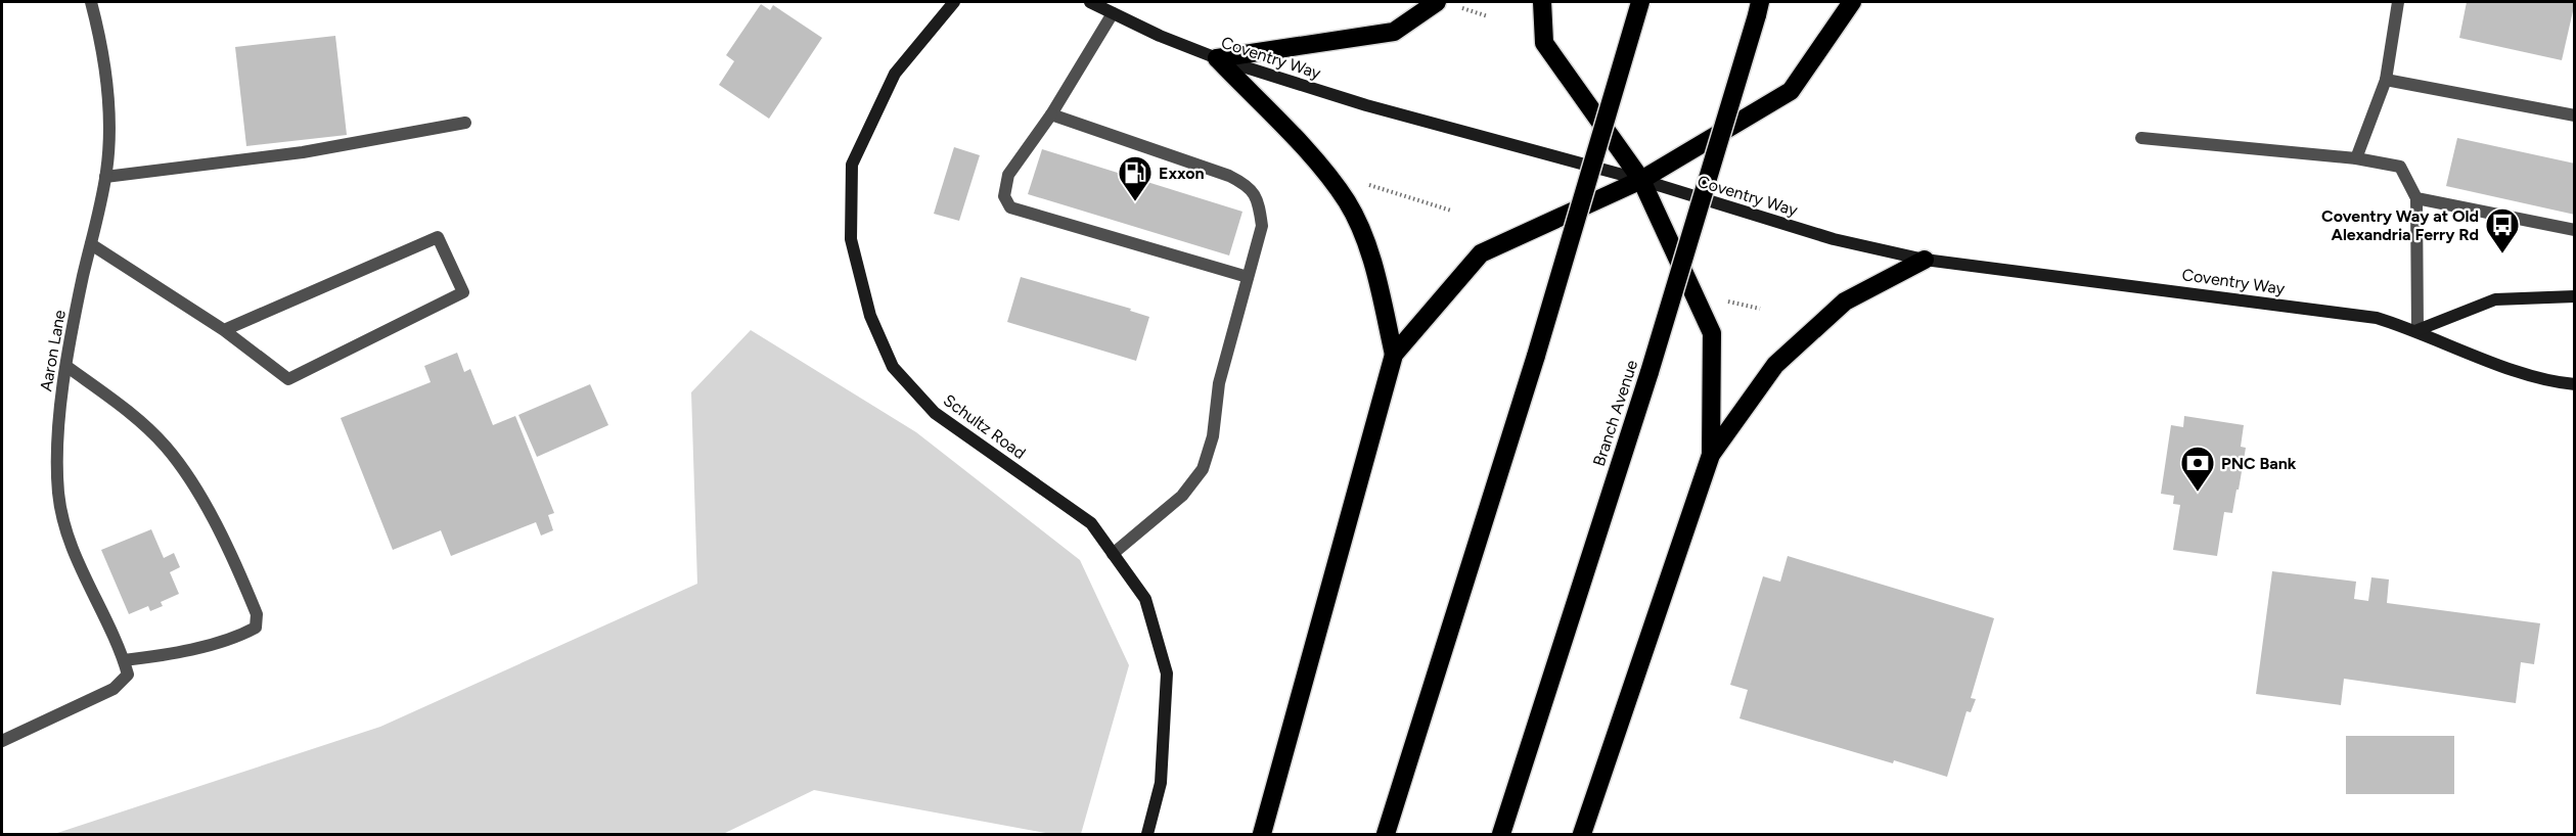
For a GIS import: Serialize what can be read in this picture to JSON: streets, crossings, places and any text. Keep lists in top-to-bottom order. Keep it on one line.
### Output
{"streets":{"highway":["Branch Avenue"],"main road":["Coventry Way","Schultz Road"],"street":["Aaron Lane"]},"places":{"fuel station":["Exxon"],"bus stop":["Coventry Way at Old Alexandria Ferry Rd"],"bank":["PNC Bank"]}}
